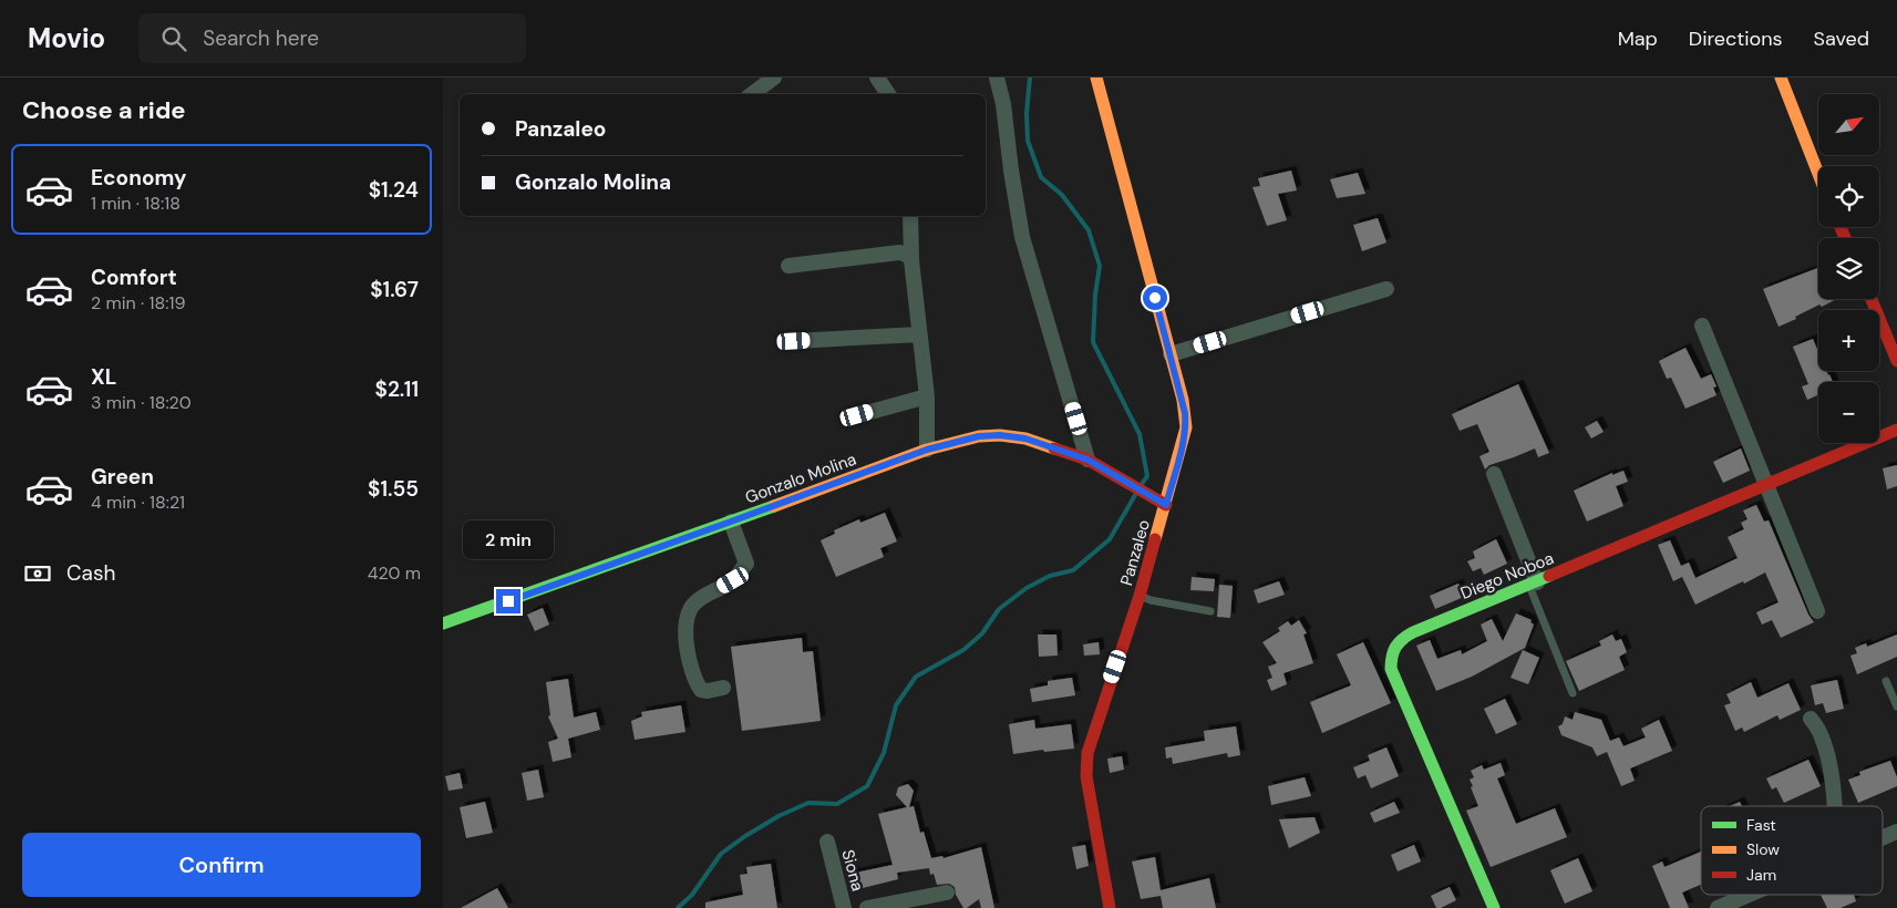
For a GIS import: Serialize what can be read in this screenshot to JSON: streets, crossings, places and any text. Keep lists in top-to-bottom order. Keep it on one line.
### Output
{"streets":{"street":["Gonzalo Molina","Panzaleo","Diego Noboa","Siona"]},"crossings":[["Gonzalo Molina","Panzaleo"]],"legend":["Fast","Slow","Jam"],"north":"top right","page":{"header":"Movio","search":"Search here","nav":["Map","Directions","Saved"],"heading":"Choose a ride","map_buttons":["+","−"],"banner":["Panzaleo","Gonzalo Molina"],"list":[{"name":"Economy","note":"1 min · 18:18","value":"$1.24"},{"name":"Comfort","note":"2 min · 18:19","value":"$1.67"},{"name":"XL","note":"3 min · 18:20","value":"$2.11"},{"name":"Green","note":"4 min · 18:21","value":"$1.55"}],"bubble":"2 min","pay":["Cash","420 m"],"buttons":"Confirm"}}
